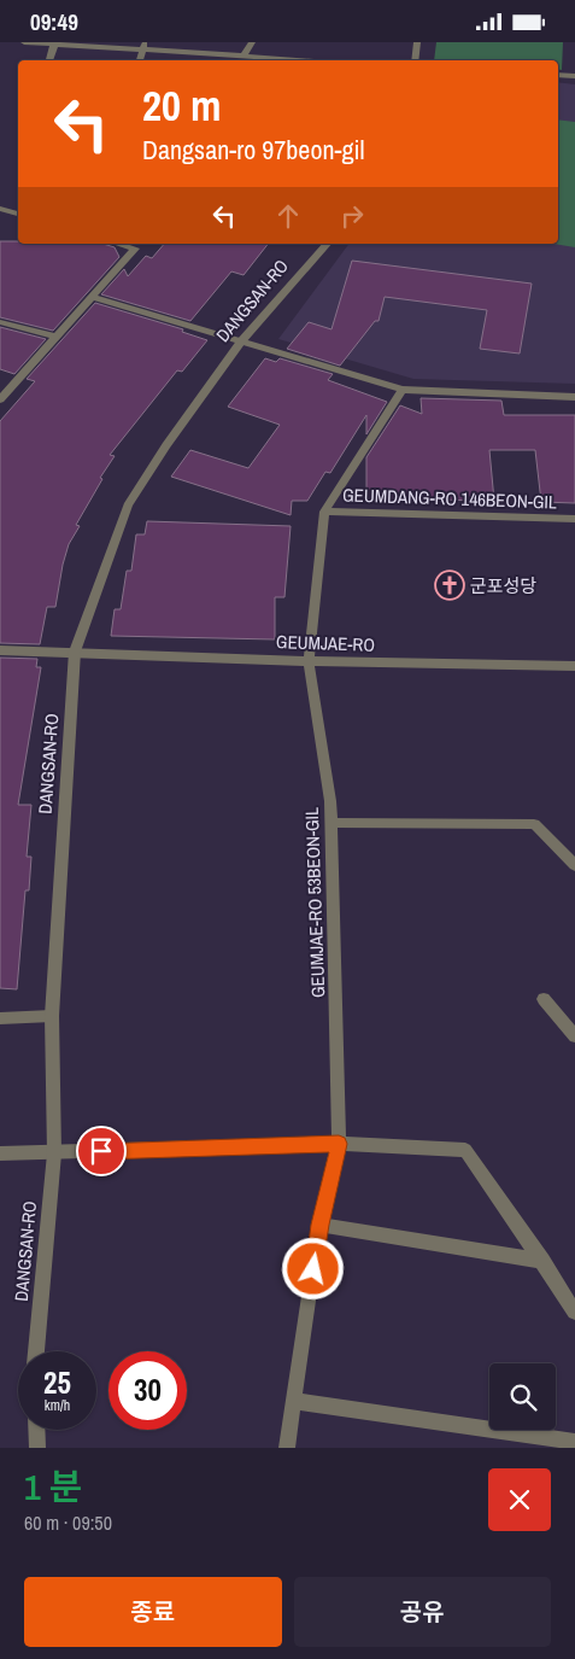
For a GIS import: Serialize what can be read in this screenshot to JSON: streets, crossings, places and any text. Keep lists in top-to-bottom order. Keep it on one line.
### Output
{"streets":{"street":["DANGSAN-RO","GEUMDANG-RO 146BEON-GIL","GEUMJAE-RO","GEUMJAE-RO 53BEON-GIL"]},"crossings":[["DANGSAN-RO","GEUMJAE-RO"],["GEUMDANG-RO 146BEON-GIL","GEUMJAE-RO 53BEON-GIL"],["GEUMJAE-RO","GEUMJAE-RO 53BEON-GIL"]],"places":{"church":["군포성당"]},"page":{"status":"09:49","turn":["20 m","Dangsan-ro 97beon-gil"],"speed":"25 km/h","limit":"30","heading":["1 분","60 m · 09:50"],"buttons":["종료","공유"]}}
